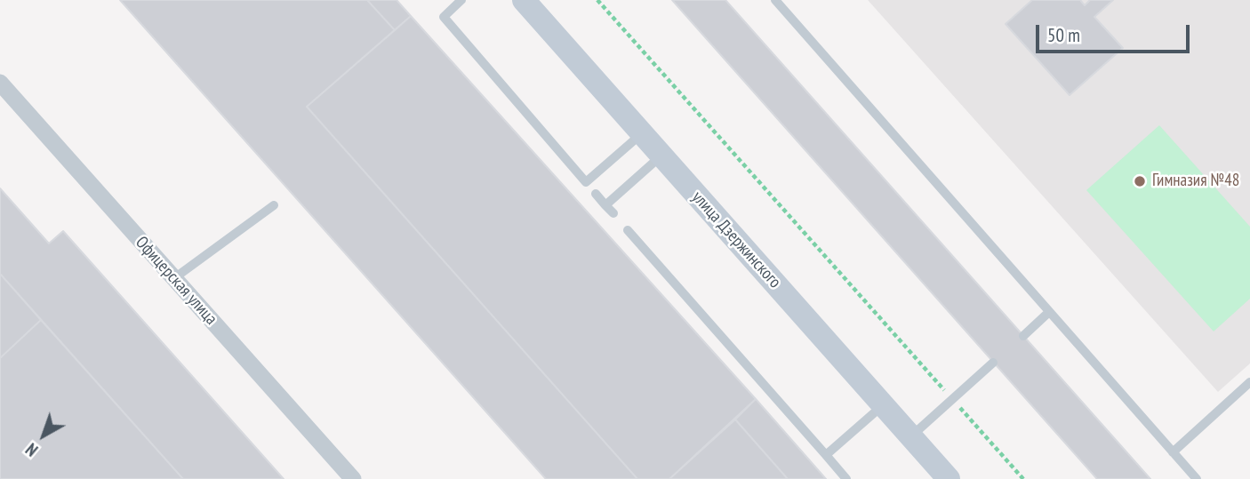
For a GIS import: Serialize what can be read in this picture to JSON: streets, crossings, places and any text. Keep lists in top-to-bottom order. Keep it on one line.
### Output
{"streets":{"main road":["улица Дзержинского"],"street":["Офицерская улица"]},"places":["Гимназия №48"],"scale_bar":"50 m","north":"bottom left"}
